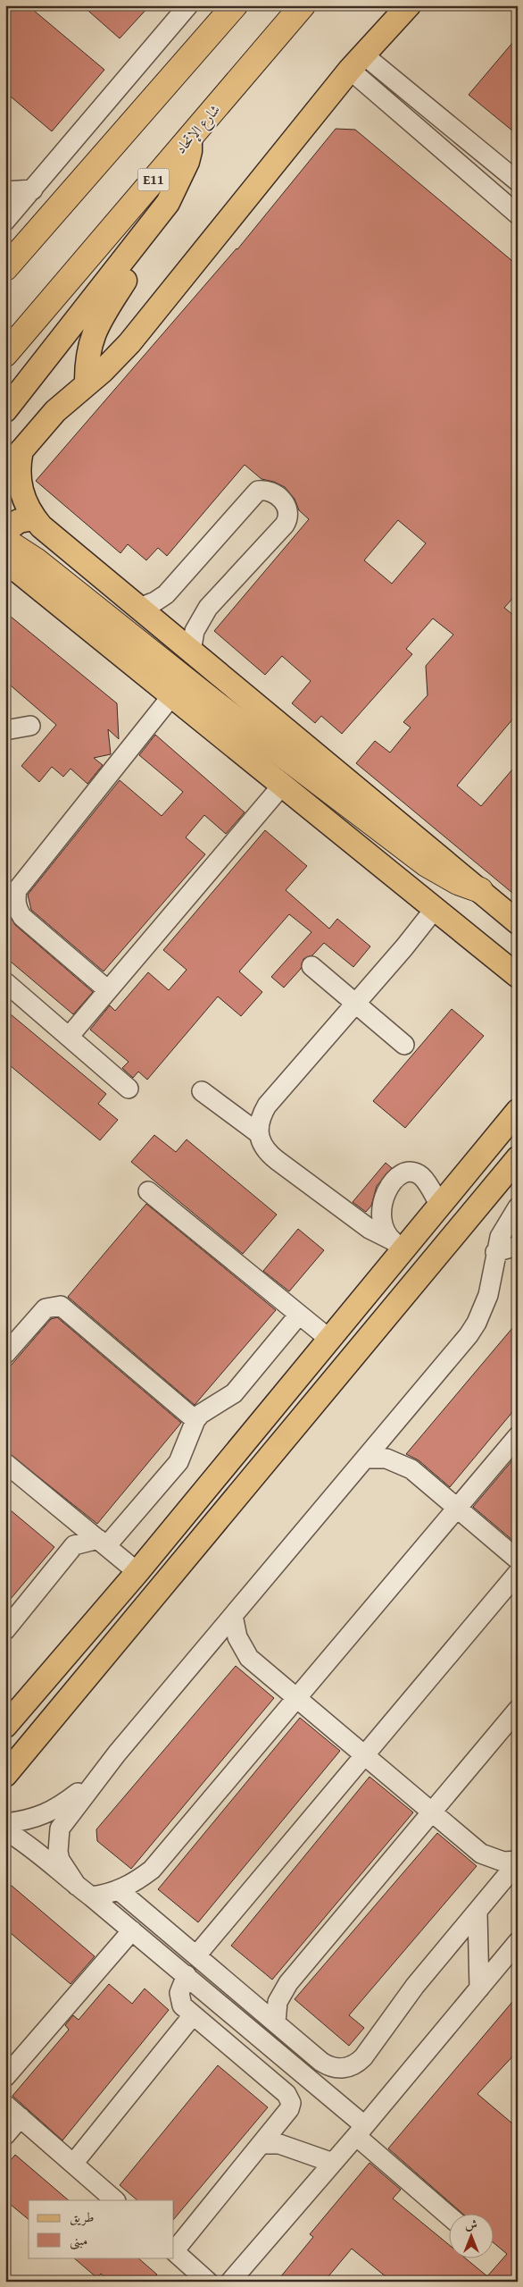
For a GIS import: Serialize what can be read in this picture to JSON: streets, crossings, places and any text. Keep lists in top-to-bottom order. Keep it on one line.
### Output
{"streets":{"highway":["شارع الإتحاد","E11"]},"legend":["طريق","مبنى"],"north":"top"}
